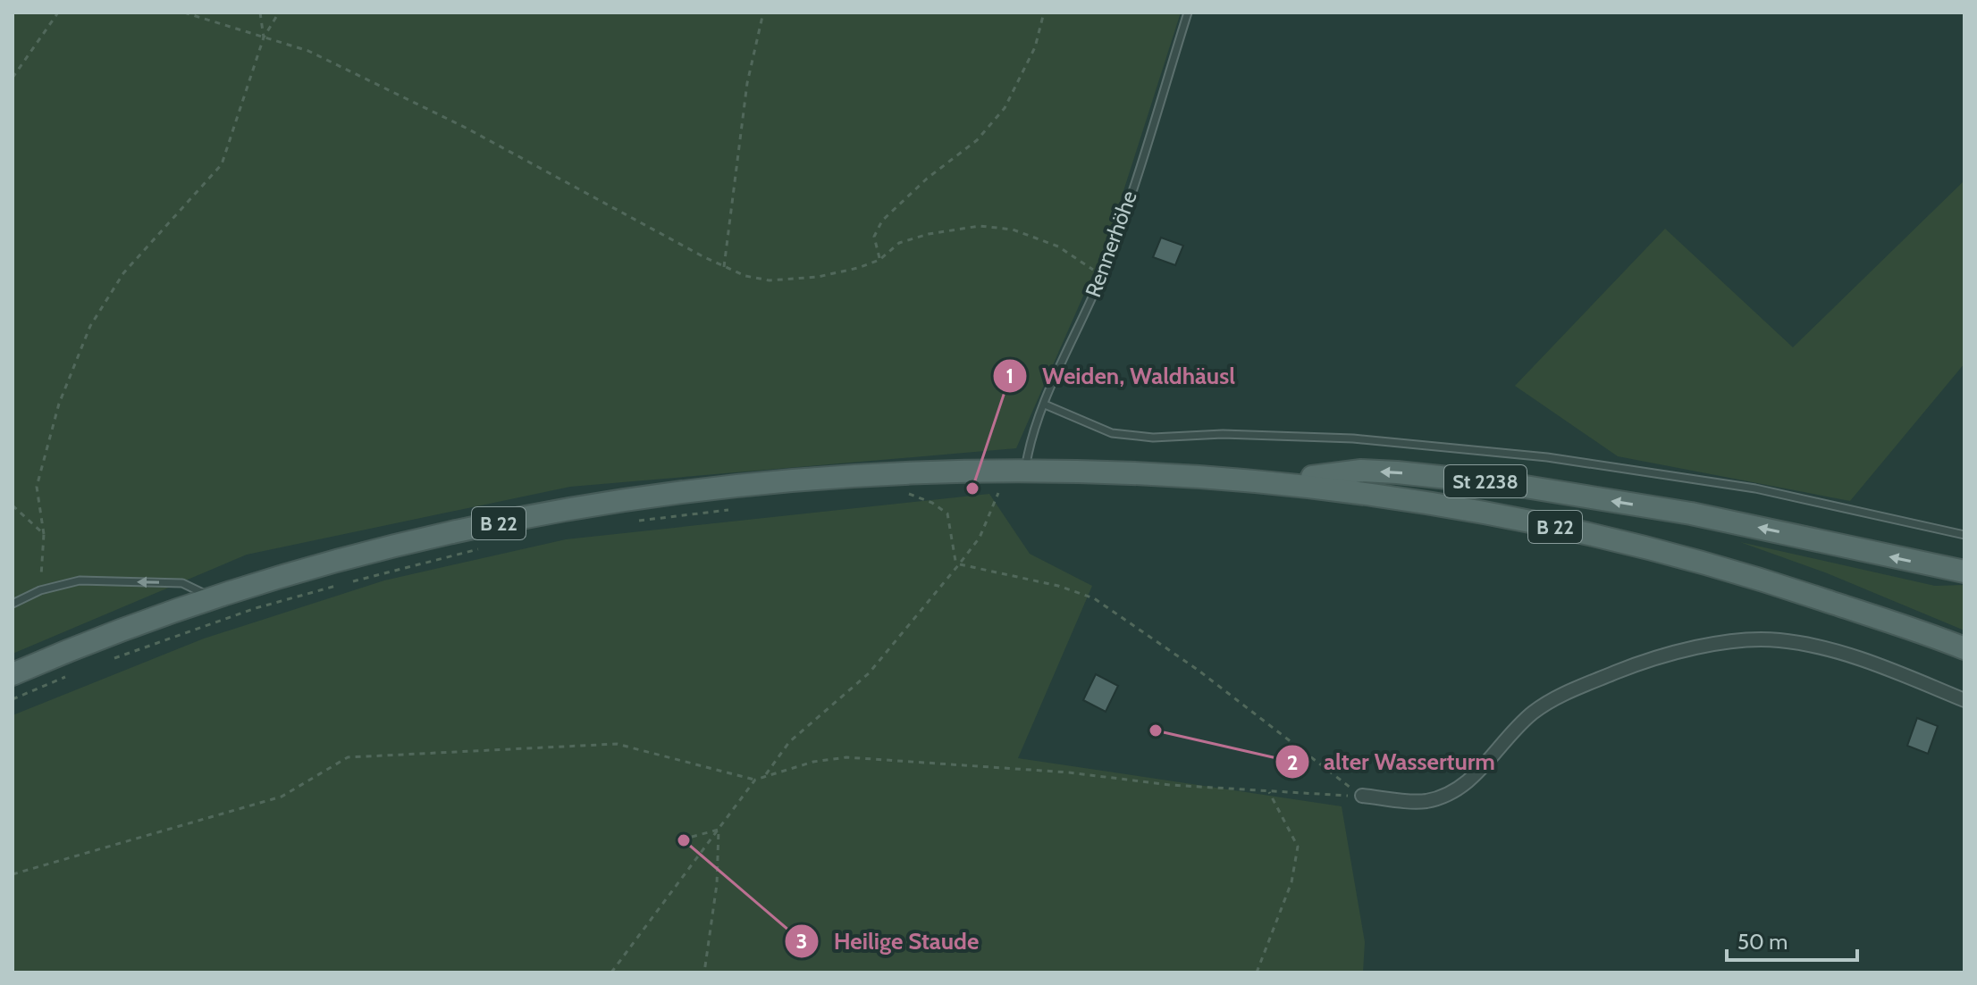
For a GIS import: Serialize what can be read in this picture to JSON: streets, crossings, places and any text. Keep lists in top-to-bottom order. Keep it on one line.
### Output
{"streets":{"main road":["St 2238","B 22"],"lane":["Rennerhöhe"]},"crossings":[["Rennerhöhe","B 22"],["St 2238","B 22"]],"places":["Weiden, Waldhäusl","alter Wasserturm","Heilige Staude"],"scale_bar":"50 m"}
